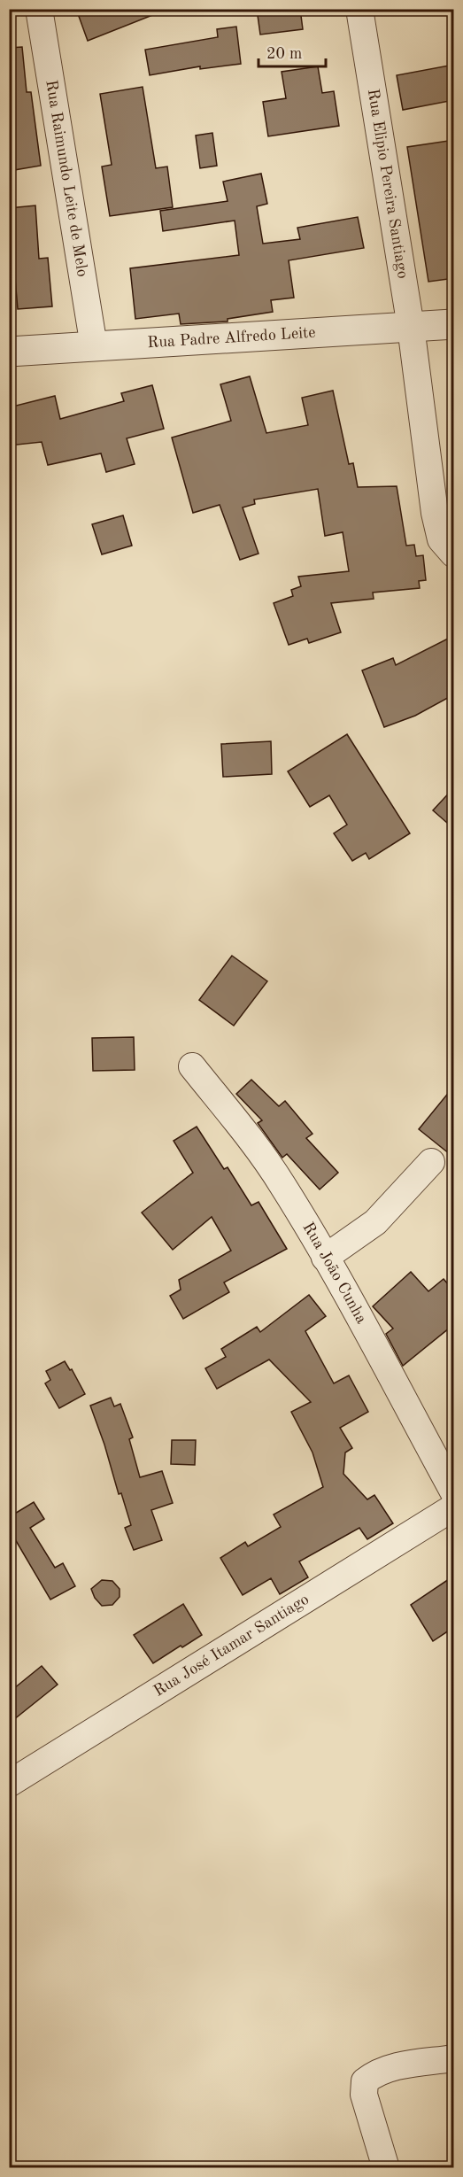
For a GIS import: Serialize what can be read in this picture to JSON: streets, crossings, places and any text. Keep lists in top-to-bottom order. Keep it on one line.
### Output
{"streets":{"street":["Rua Raimundo Leite de Melo","Rua Elipio Pereira Santiago","Rua Padre Alfredo Leite","Rua João Cunha","Rua José Itamar Santiago"]},"crossings":[["Rua Raimundo Leite de Melo","Rua Padre Alfredo Leite"],["Rua Elipio Pereira Santiago","Rua Padre Alfredo Leite"]],"scale_bar":"20 m"}
